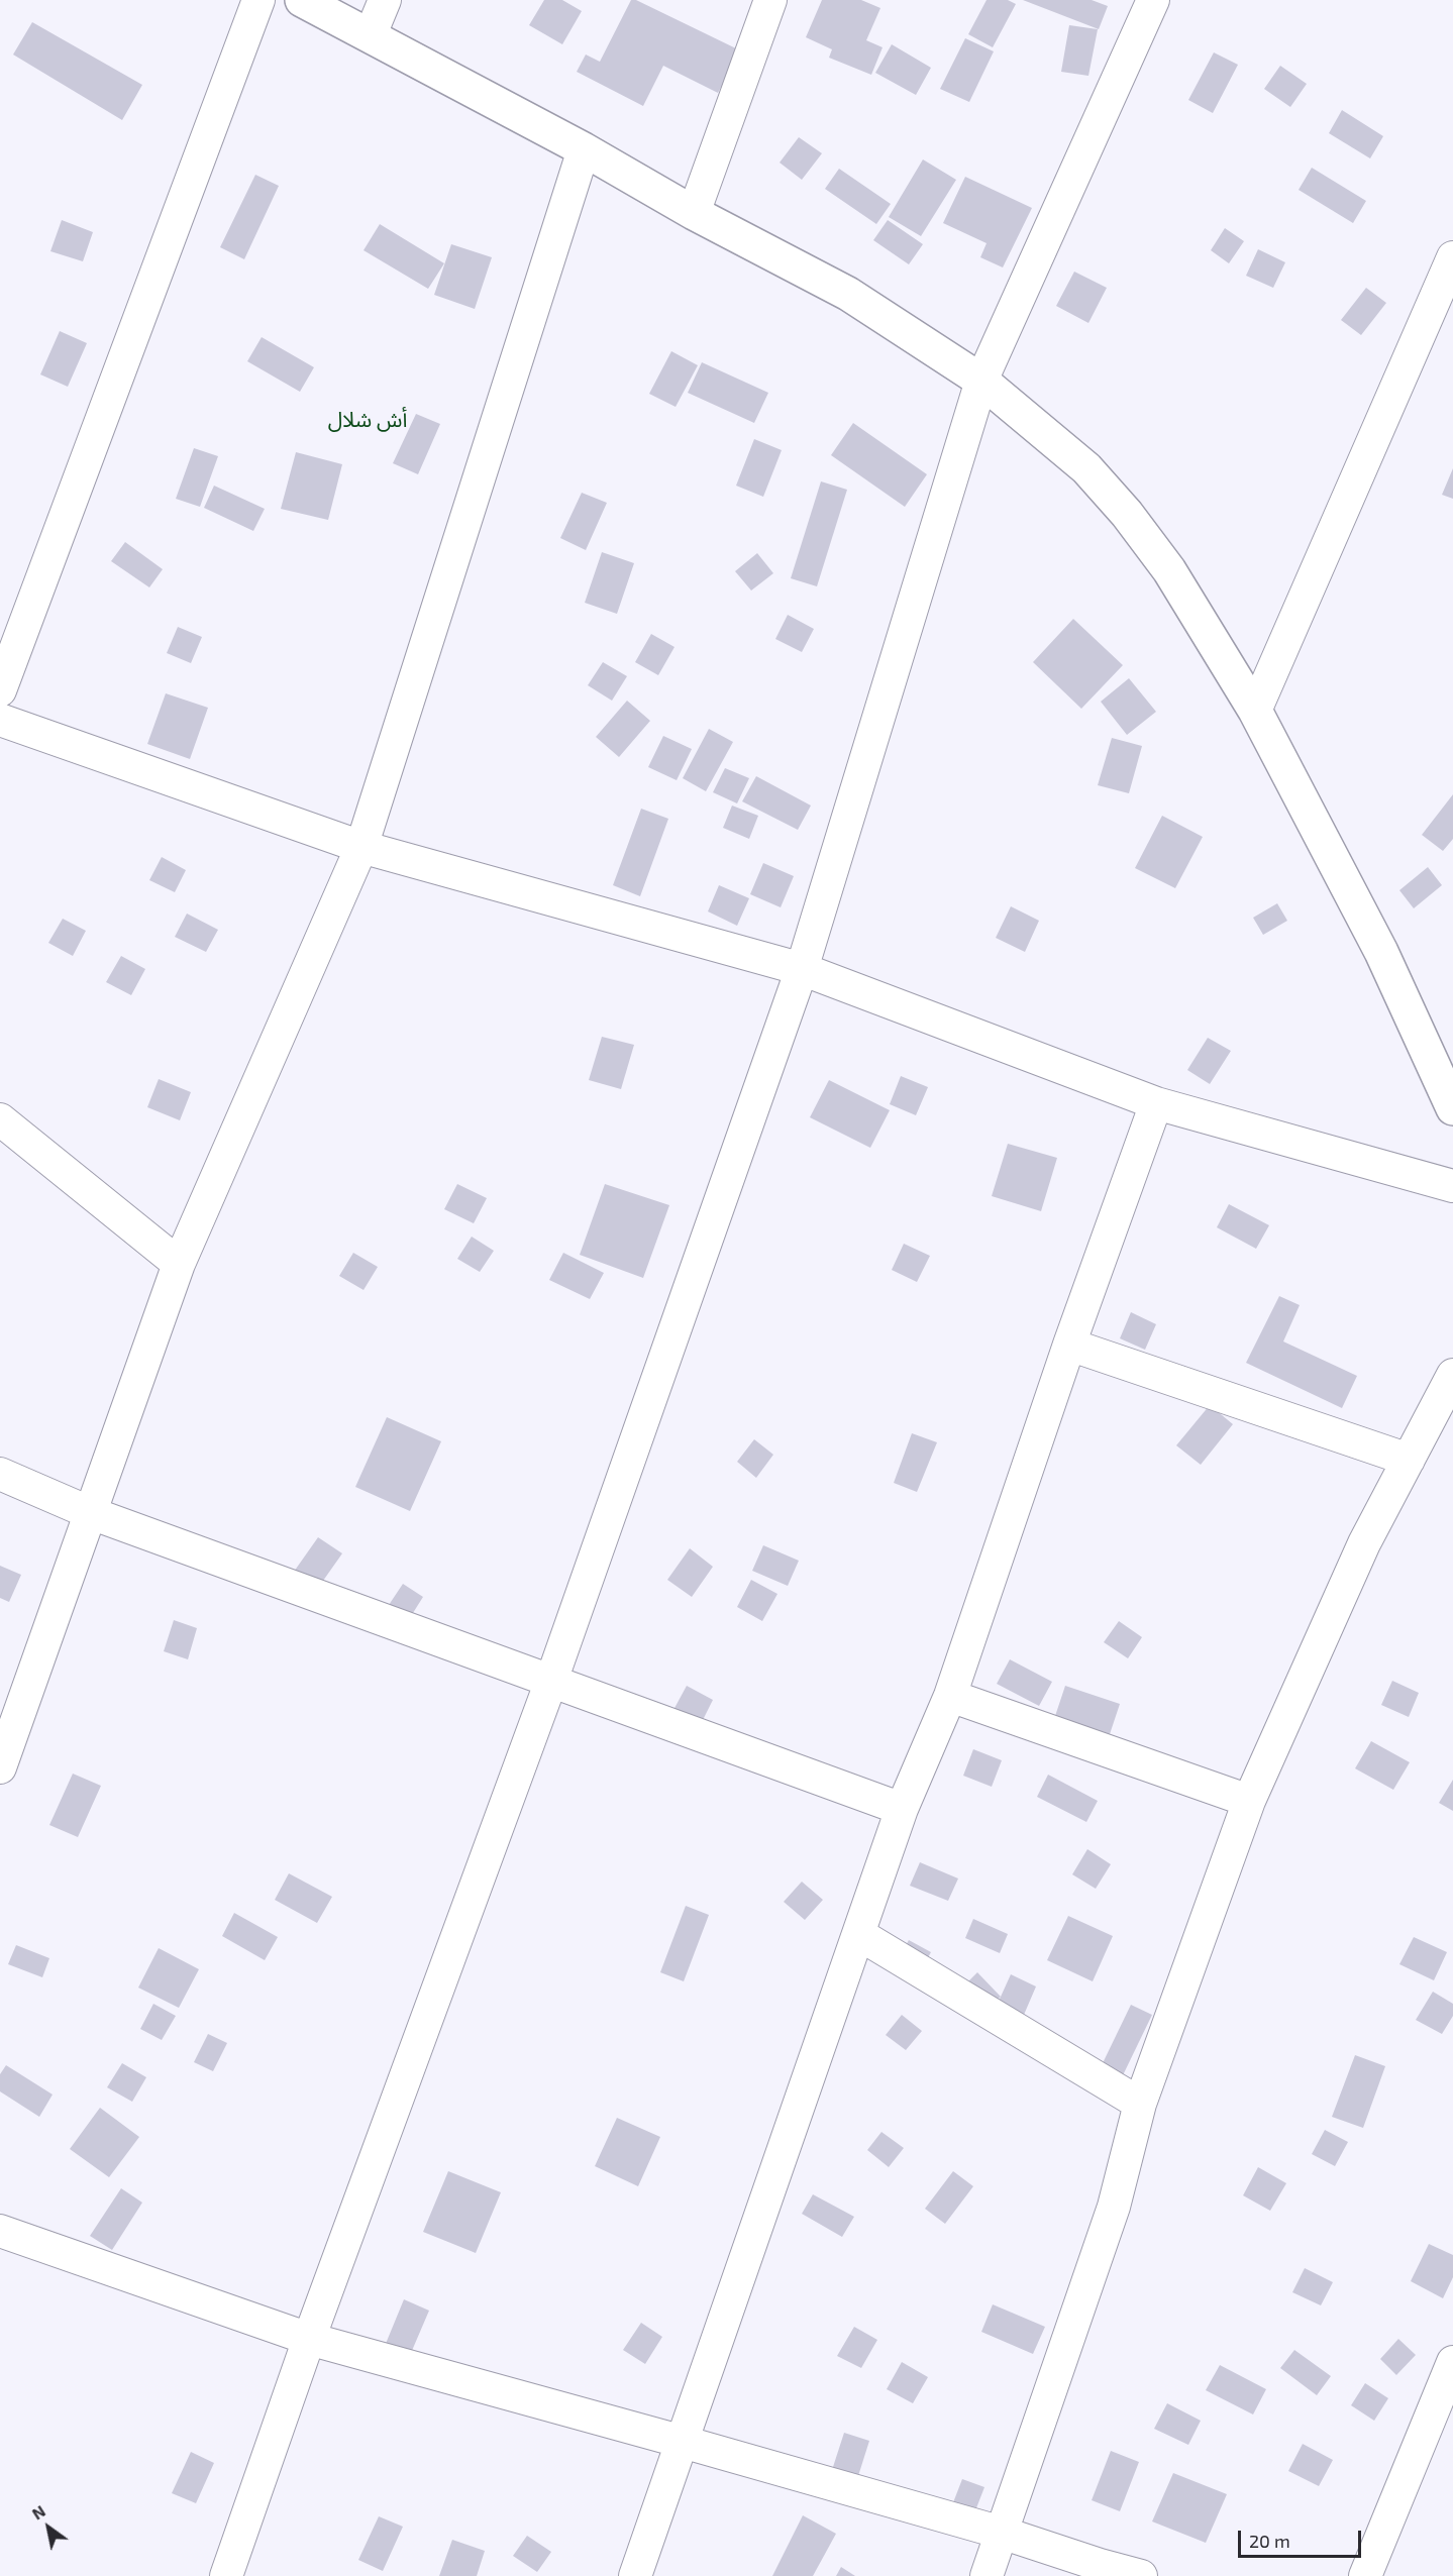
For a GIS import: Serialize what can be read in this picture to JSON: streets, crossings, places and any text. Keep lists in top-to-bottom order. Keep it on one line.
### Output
{"districts":["أش شلال"],"scale_bar":"20 m","north":"top left"}
